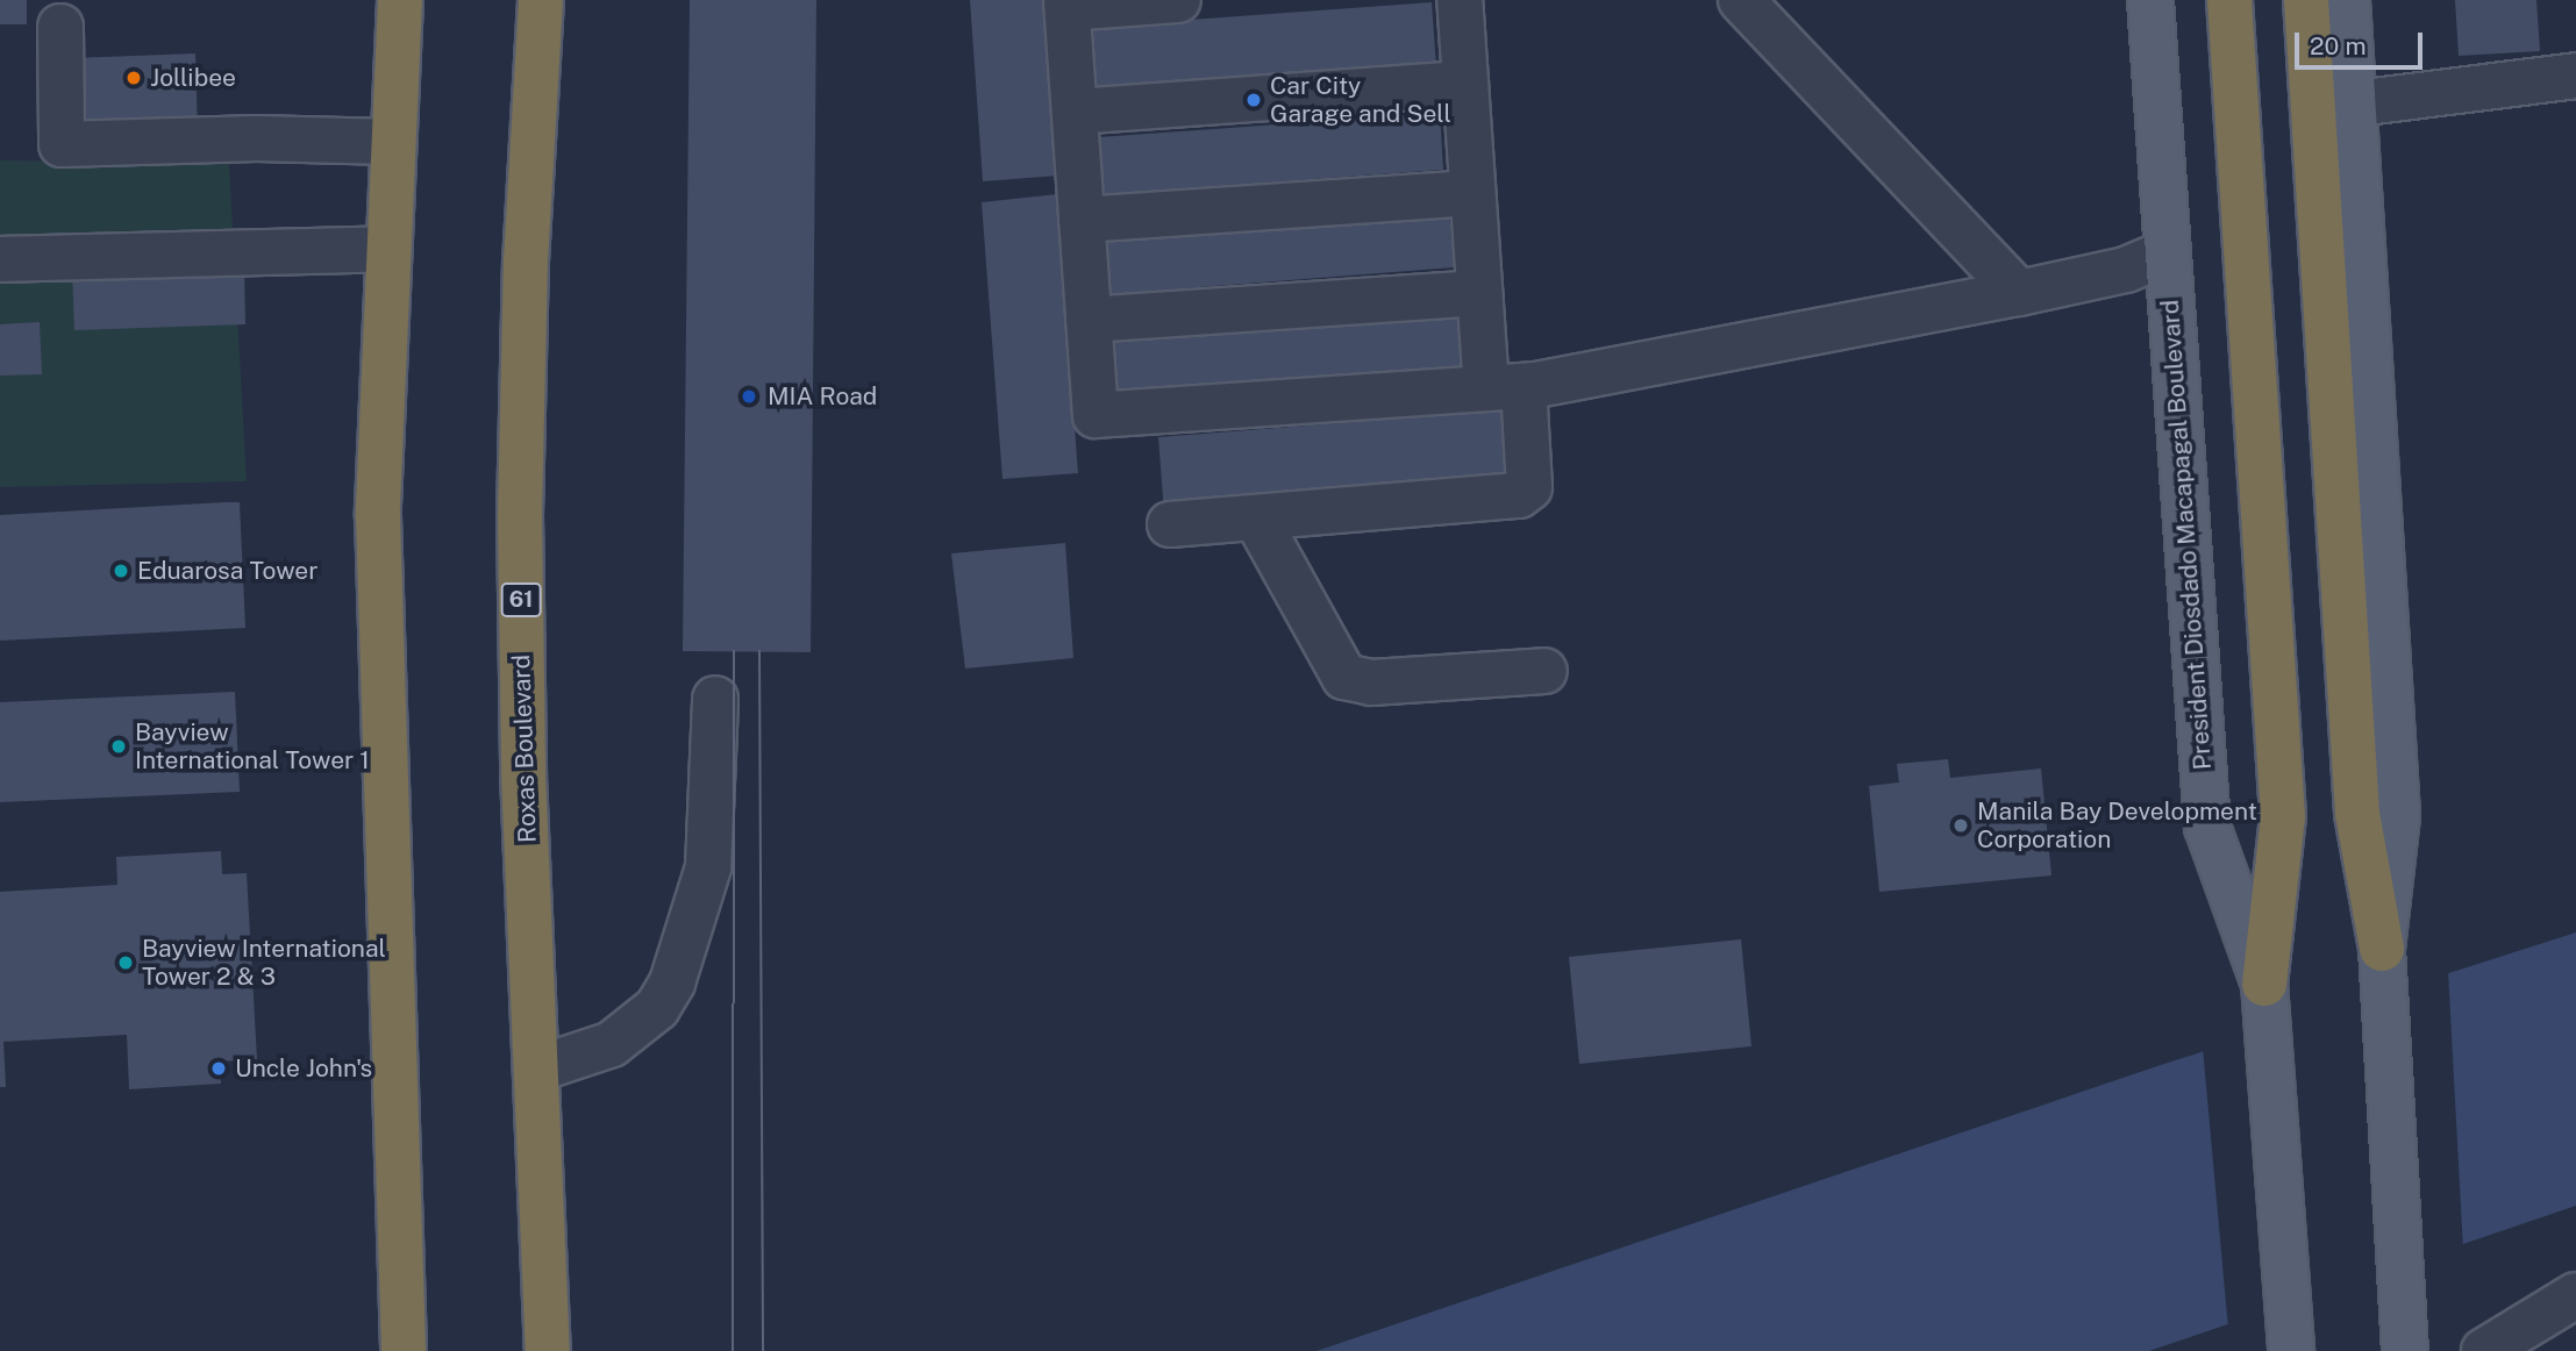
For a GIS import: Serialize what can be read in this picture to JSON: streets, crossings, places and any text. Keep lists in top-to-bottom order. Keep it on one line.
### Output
{"streets":{"highway":["61","Roxas Boulevard"],"main road":["President Diosdado Macapagal Boulevard"]},"places":["Jollibee","Car City Garage and Sell","MIA Road","Eduarosa Tower","Bayview International Tower 1","Manila Bay Development Corporation","Bayview International Tower 2 & 3","Uncle John's"],"scale_bar":"20 m"}
